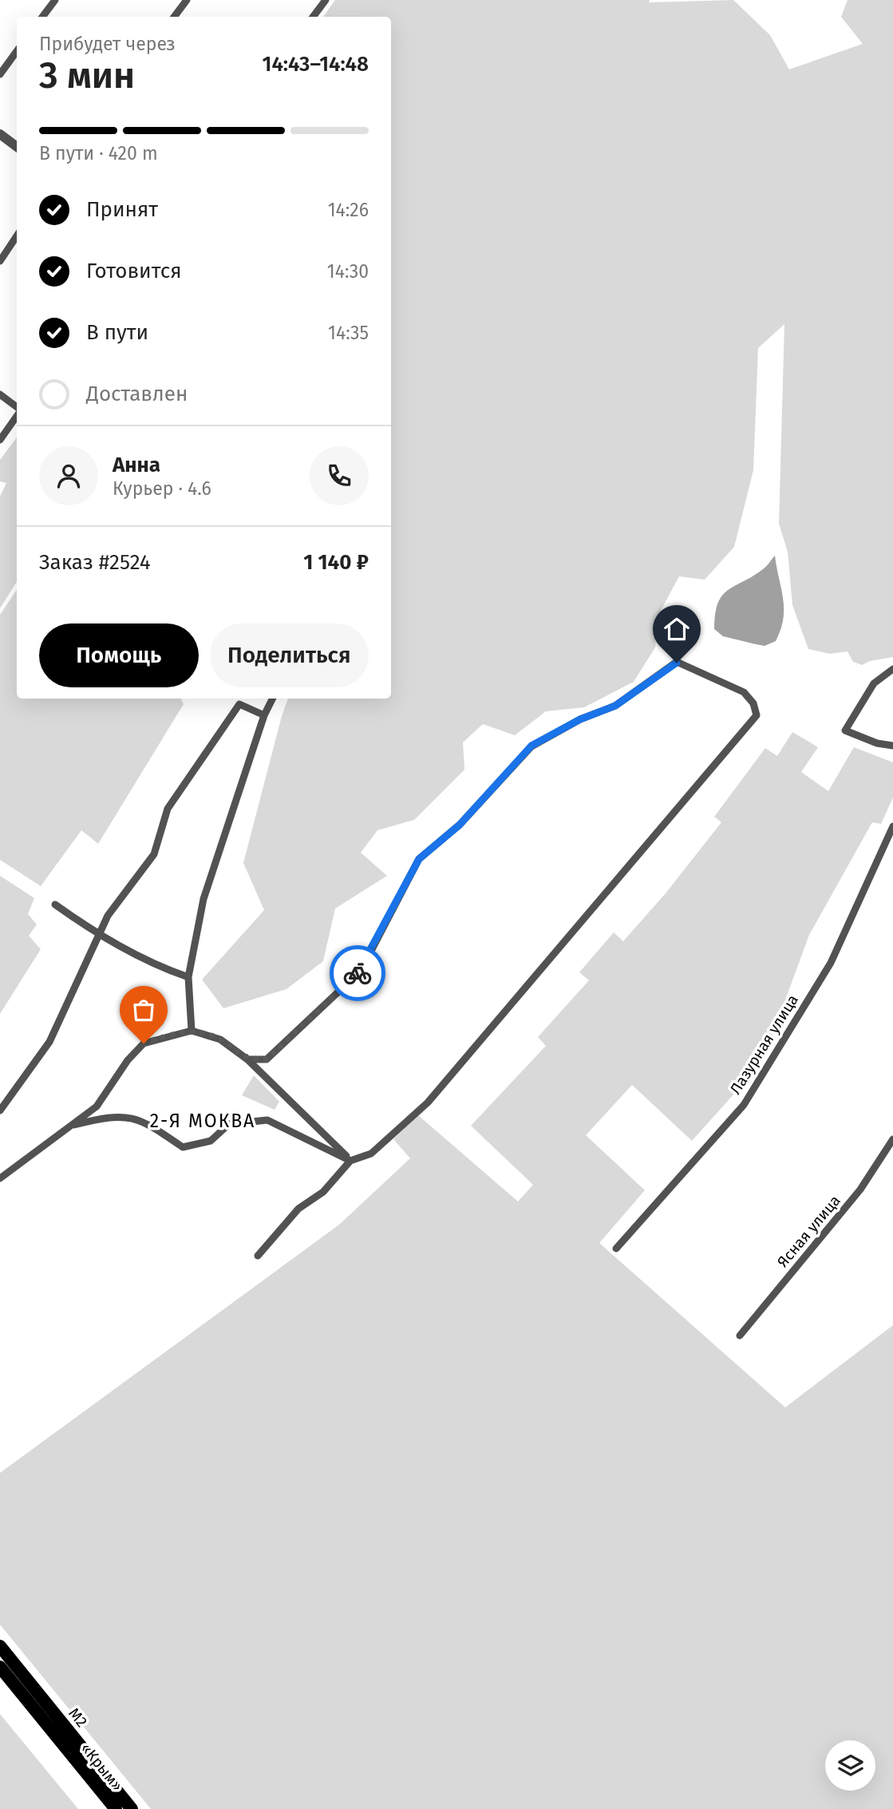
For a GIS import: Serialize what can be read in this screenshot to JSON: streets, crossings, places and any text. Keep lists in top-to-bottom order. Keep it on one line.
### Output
{"streets":{"highway":["М2","«Крым»"],"street":["Лазурная улица","Ясная улица"]},"districts":["2-Я МОКВА"],"page":{"heading":["3 мин","Прибудет через","14:43–14:48"],"panel":["Анна","Курьер · 4.6","Заказ #2524","1 140 ₽"],"bar":"В пути · 420 m","list":[["Принят","14:26"],["Готовится","14:30"],["В пути","14:35"],"Доставлен"],"buttons":["Помощь","Поделиться"]}}
